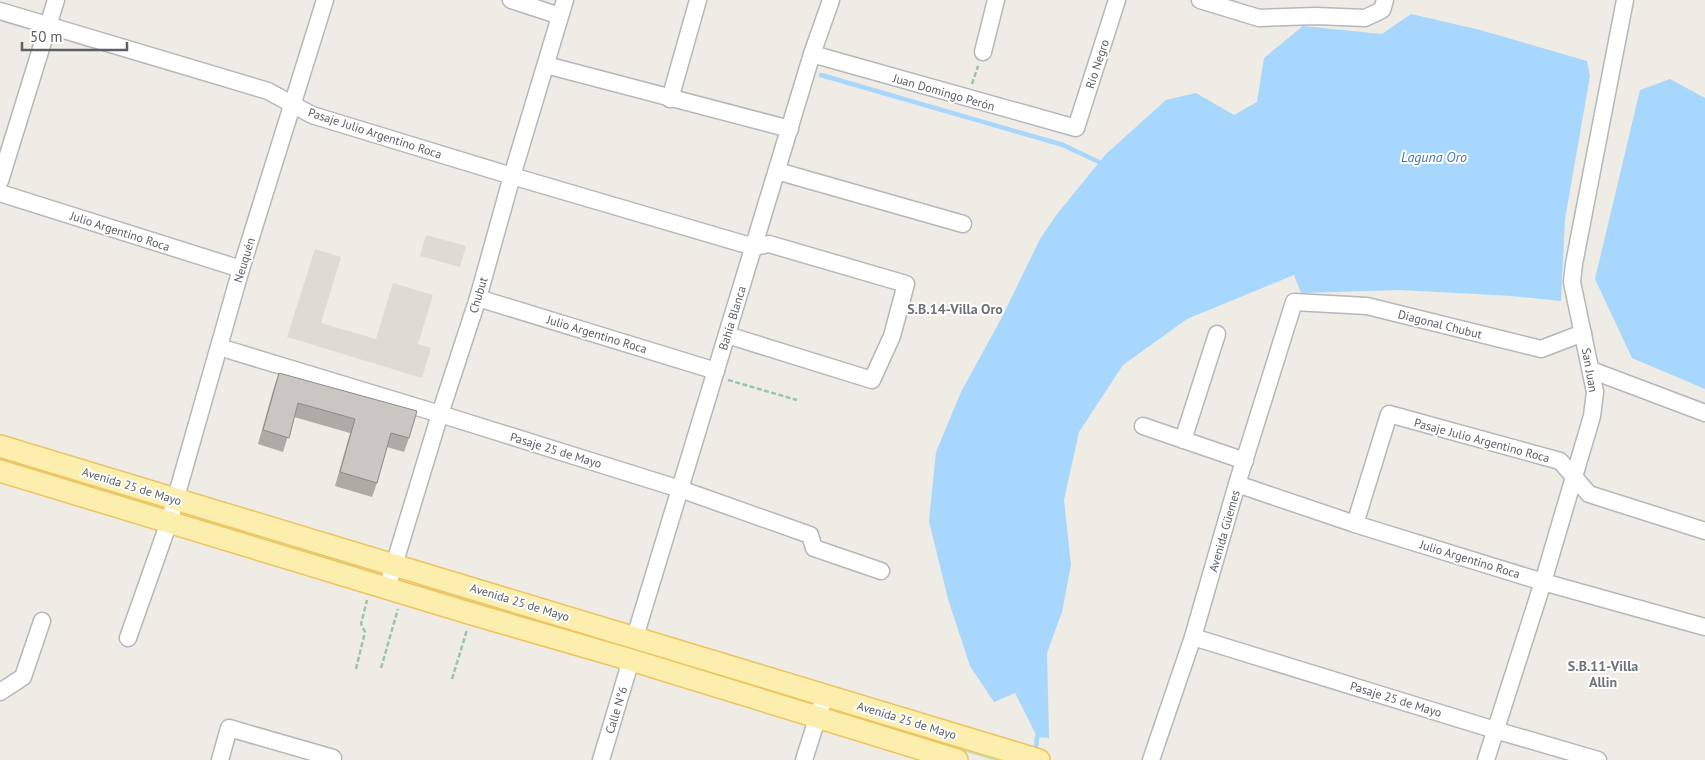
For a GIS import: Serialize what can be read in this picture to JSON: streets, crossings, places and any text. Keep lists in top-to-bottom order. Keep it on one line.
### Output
{"streets":{"main road":["Avenida 25 de Mayo"],"street":["Río Negro","Juan Domingo Perón","Pasaje Julio Argentino Roca","Julio Argentino Roca","Neuquén","Chubut","Bahía Blanca","Diagonal Chubut","San Juan","Pasaje 25 de Mayo","Avenida Güemes","Calle N°6"]},"crossings":[["Río Negro","Juan Domingo Perón"],["Juan Domingo Perón","Bahía Blanca"],["Pasaje Julio Argentino Roca","Julio Argentino Roca"],["Pasaje Julio Argentino Roca","Neuquén"],["Pasaje Julio Argentino Roca","Chubut"],["Pasaje Julio Argentino Roca","Bahía Blanca"],["Pasaje Julio Argentino Roca","San Juan"],["Julio Argentino Roca","Neuquén"],["Julio Argentino Roca","Chubut"],["Julio Argentino Roca","Bahía Blanca"],["Julio Argentino Roca","San Juan"],["Julio Argentino Roca","Avenida Güemes"],["Neuquén","Pasaje 25 de Mayo"],["Neuquén","Avenida 25 de Mayo"],["Chubut","Pasaje 25 de Mayo"],["Chubut","Avenida 25 de Mayo"],["Bahía Blanca","Pasaje 25 de Mayo"],["Bahía Blanca","Avenida 25 de Mayo"],["Diagonal Chubut","San Juan"],["Diagonal Chubut","Avenida Güemes"],["San Juan","Pasaje 25 de Mayo"],["Pasaje 25 de Mayo","Avenida Güemes"],["Avenida 25 de Mayo","Calle N°6"]],"districts":["S.B.14-Villa Oro","S.B.11-Villa Allin"],"water":["Laguna Oro"],"scale_bar":"50 m"}
